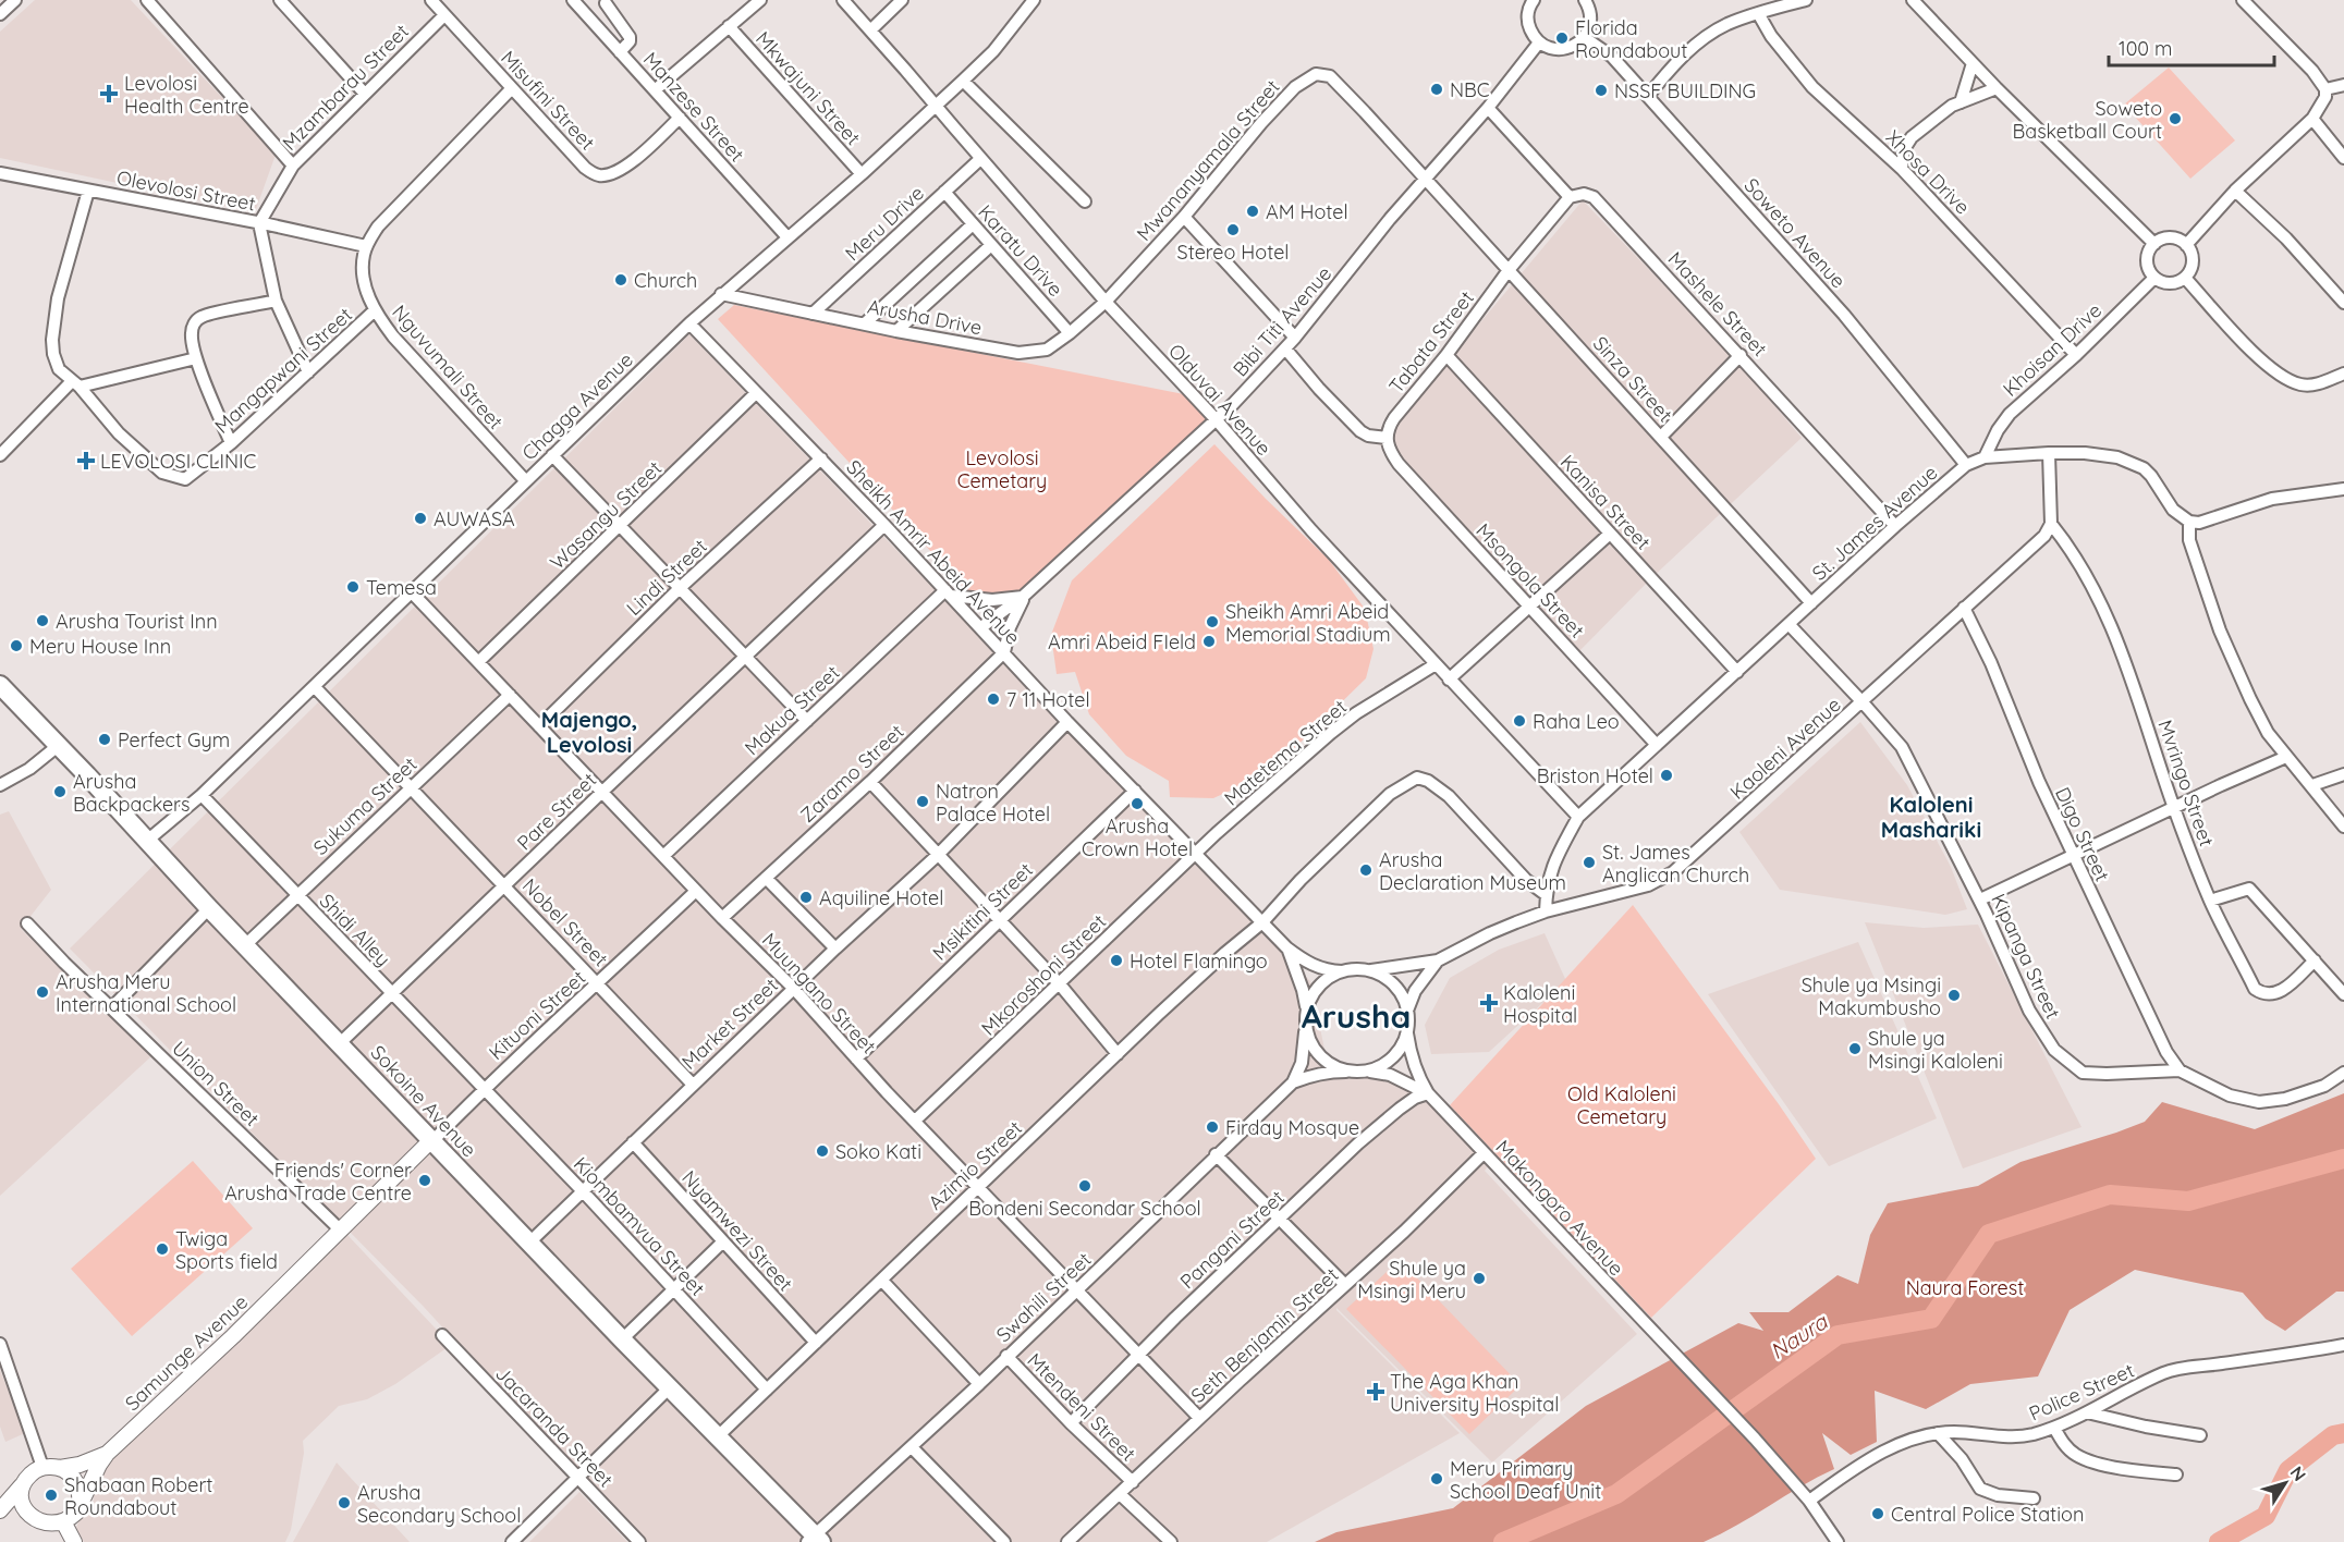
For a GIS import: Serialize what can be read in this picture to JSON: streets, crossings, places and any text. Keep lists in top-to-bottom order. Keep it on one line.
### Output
{"streets":{"main road":["Sokoine Avenue"],"street":["Mzambarau Street","Mkwajuni Street","Misufini Street","Manzese Street","Mwananyamala Street","Xhosa Drive","Olevolosi Street","Meru Drive","Soweto Avenue","Karatu Drive","Mashele Street","Arusha Drive","Bibi Titi Avenue","Tabata Street","Khoisan Drive","Nguvumali Street","Mangapwani Street","Sinza Street","Olduvai Avenue","Chagga Avenue","Kanisa Street","Wasangu Street","St. James Avenue","Sheikh Amrir Abeid Avenue","Lindi Street","Msongola Street","Makua Street","Kaoleni Avenue","Matetema Street","Zaramo Street","Mvringo Street","Sukuma Street","Pare Street","Digo Street","Msikitini Street","Nobel Street","Shidi Alley","Kipanga Street","Mkoroshoni Street","Muungano Street","Kituoni Street","Market Street","Union Street","Azimio Street","Makongoro Avenue","Kiombamvua Street","Nyamwezi Street","Pangani Street","Swahili Street","Seth Benjamin Street","Samunge Avenue","Police Street","Mtendeni Street","Jacaranda Street"]},"crossings":[["Mzambarau Street","Misufini Street"],["Mzambarau Street","Olevolosi Street"],["Mkwajuni Street","Chagga Avenue"],["Misufini Street","Manzese Street"],["Manzese Street","Chagga Avenue"],["Mwananyamala Street","Arusha Drive"],["Mwananyamala Street","Bibi Titi Avenue"],["Mwananyamala Street","Sinza Street"],["Mwananyamala Street","Olduvai Avenue"],["Xhosa Drive","Khoisan Drive"],["Olevolosi Street","Nguvumali Street"],["Olevolosi Street","Mangapwani Street"],["Meru Drive","Karatu Drive"],["Meru Drive","Arusha Drive"],["Meru Drive","Olduvai Avenue"],["Soweto Avenue","St. James Avenue"],["Karatu Drive","Arusha Drive"],["Mashele Street","St. James Avenue"],["Arusha Drive","Olduvai Avenue"],["Arusha Drive","Chagga Avenue"],["Bibi Titi Avenue","Sinza Street"],["Bibi Titi Avenue","Olduvai Avenue"],["Bibi Titi Avenue","Sheikh Amrir Abeid Avenue"],["Tabata Street","Sinza Street"],["Tabata Street","Kanisa Street"],["Tabata Street","Msongola Street"],["Khoisan Drive","St. James Avenue"],["Nguvumali Street","Mangapwani Street"],["Nguvumali Street","Chagga Avenue"],["Sinza Street","St. James Avenue"],["Olduvai Avenue","Chagga Avenue"],["Olduvai Avenue","St. James Avenue"],["Olduvai Avenue","Matetema Street"],["Chagga Avenue","Sheikh Amrir Abeid Avenue"],["Chagga Avenue","Nobel Street"],["Chagga Avenue","Shidi Alley"],["Chagga Avenue","Muungano Street"],["Chagga Avenue","Sokoine Avenue"],["Kanisa Street","St. James Avenue"],["Wasangu Street","Sheikh Amrir Abeid Avenue"],["Wasangu Street","Muungano Street"],["St. James Avenue","Msongola Street"],["St. James Avenue","Kaoleni Avenue"],["St. James Avenue","Kipanga Street"],["St. James Avenue","Azimio Street"],["Sheikh Amrir Abeid Avenue","Lindi Street"],["Sheikh Amrir Abeid Avenue","Makua Street"],["Sheikh Amrir Abeid Avenue","Matetema Street"],["Sheikh Amrir Abeid Avenue","Zaramo Street"],["Sheikh Amrir Abeid Avenue","Pare Street"],["Sheikh Amrir Abeid Avenue","Msikitini Street"],["Sheikh Amrir Abeid Avenue","Mkoroshoni Street"],["Sheikh Amrir Abeid Avenue","Market Street"],["Sheikh Amrir Abeid Avenue","Azimio Street"],["Lindi Street","Muungano Street"],["Makua Street","Muungano Street"],["Kaoleni Avenue","Mvringo Street"],["Kaoleni Avenue","Digo Street"],["Kaoleni Avenue","Kipanga Street"],["Kaoleni Avenue","Makongoro Avenue"],["Kaoleni Avenue","Swahili Street"],["Matetema Street","Mkoroshoni Street"],["Zaramo Street","Muungano Street"],["Sukuma Street","Nobel Street"],["Sukuma Street","Shidi Alley"],["Sukuma Street","Muungano Street"],["Sukuma Street","Sokoine Avenue"],["Pare Street","Nobel Street"],["Pare Street","Shidi Alley"],["Pare Street","Muungano Street"],["Pare Street","Sokoine Avenue"],["Digo Street","Kipanga Street"],["Msikitini Street","Muungano Street"],["Nobel Street","Kituoni Street"],["Nobel Street","Market Street"],["Shidi Alley","Kituoni Street"],["Shidi Alley","Kiombamvua Street"],["Mkoroshoni Street","Muungano Street"],["Muungano Street","Kituoni Street"],["Muungano Street","Market Street"],["Muungano Street","Azimio Street"],["Muungano Street","Pangani Street"],["Muungano Street","Swahili Street"],["Muungano Street","Seth Benjamin Street"],["Kituoni Street","Sokoine Avenue"],["Kituoni Street","Kiombamvua Street"],["Kituoni Street","Samunge Avenue"],["Market Street","Sokoine Avenue"],["Market Street","Kiombamvua Street"],["Market Street","Nyamwezi Street"],["Union Street","Samunge Avenue"],["Sokoine Avenue","Azimio Street"],["Sokoine Avenue","Swahili Street"],["Sokoine Avenue","Samunge Avenue"],["Azimio Street","Kiombamvua Street"],["Azimio Street","Nyamwezi Street"],["Makongoro Avenue","Pangani Street"],["Makongoro Avenue","Swahili Street"],["Makongoro Avenue","Seth Benjamin Street"],["Makongoro Avenue","Police Street"],["Pangani Street","Mtendeni Street"],["Swahili Street","Mtendeni Street"],["Seth Benjamin Street","Mtendeni Street"]],"districts":["Majengo, Levolosi","Kaloleni Mashariki","Arusha"],"water":["Naura"],"parks":["Levolosi Cemetary","Old Kaloleni Cemetary","Naura Forest"],"places":{"other":["Florida Roundabout","NBC","NSSF BUILDING","Soweto Basketball Court","AM Hotel","Stereo Hotel","Church","AUWASA","Temesa","Arusha Tourist Inn","Sheikh Amri Abeid Memorial Stadium","Amri Abeid FIeld","Meru House Inn","7 11 Hotel","Raha Leo","Perfect Gym","Briston Hotel","Arusha Backpackers","Natron Palace Hotel","Arusha Crown Hotel","St. James Anglican Church","Arusha Declaration Museum","Aquiline Hotel","Hotel Flamingo","Arusha Meru International School","Shule ya Msingi Makumbusho","Shule ya Msingi Kaloleni","Firday Mosque","Soko Kati","Friends' Corner Arusha Trade Centre","Bondeni Secondar School","Twiga Sports field","Shule ya Msingi Meru","Meru Primary School Deaf Unit","Shabaan Robert Roundabout","Arusha Secondary School","Central Police Station"],"health":["Levolosi Health Centre","LEVOLOSI CLINIC","Kaloleni Hospital","The Aga Khan University Hospital"]},"scale_bar":"100 m","north":"top right"}
